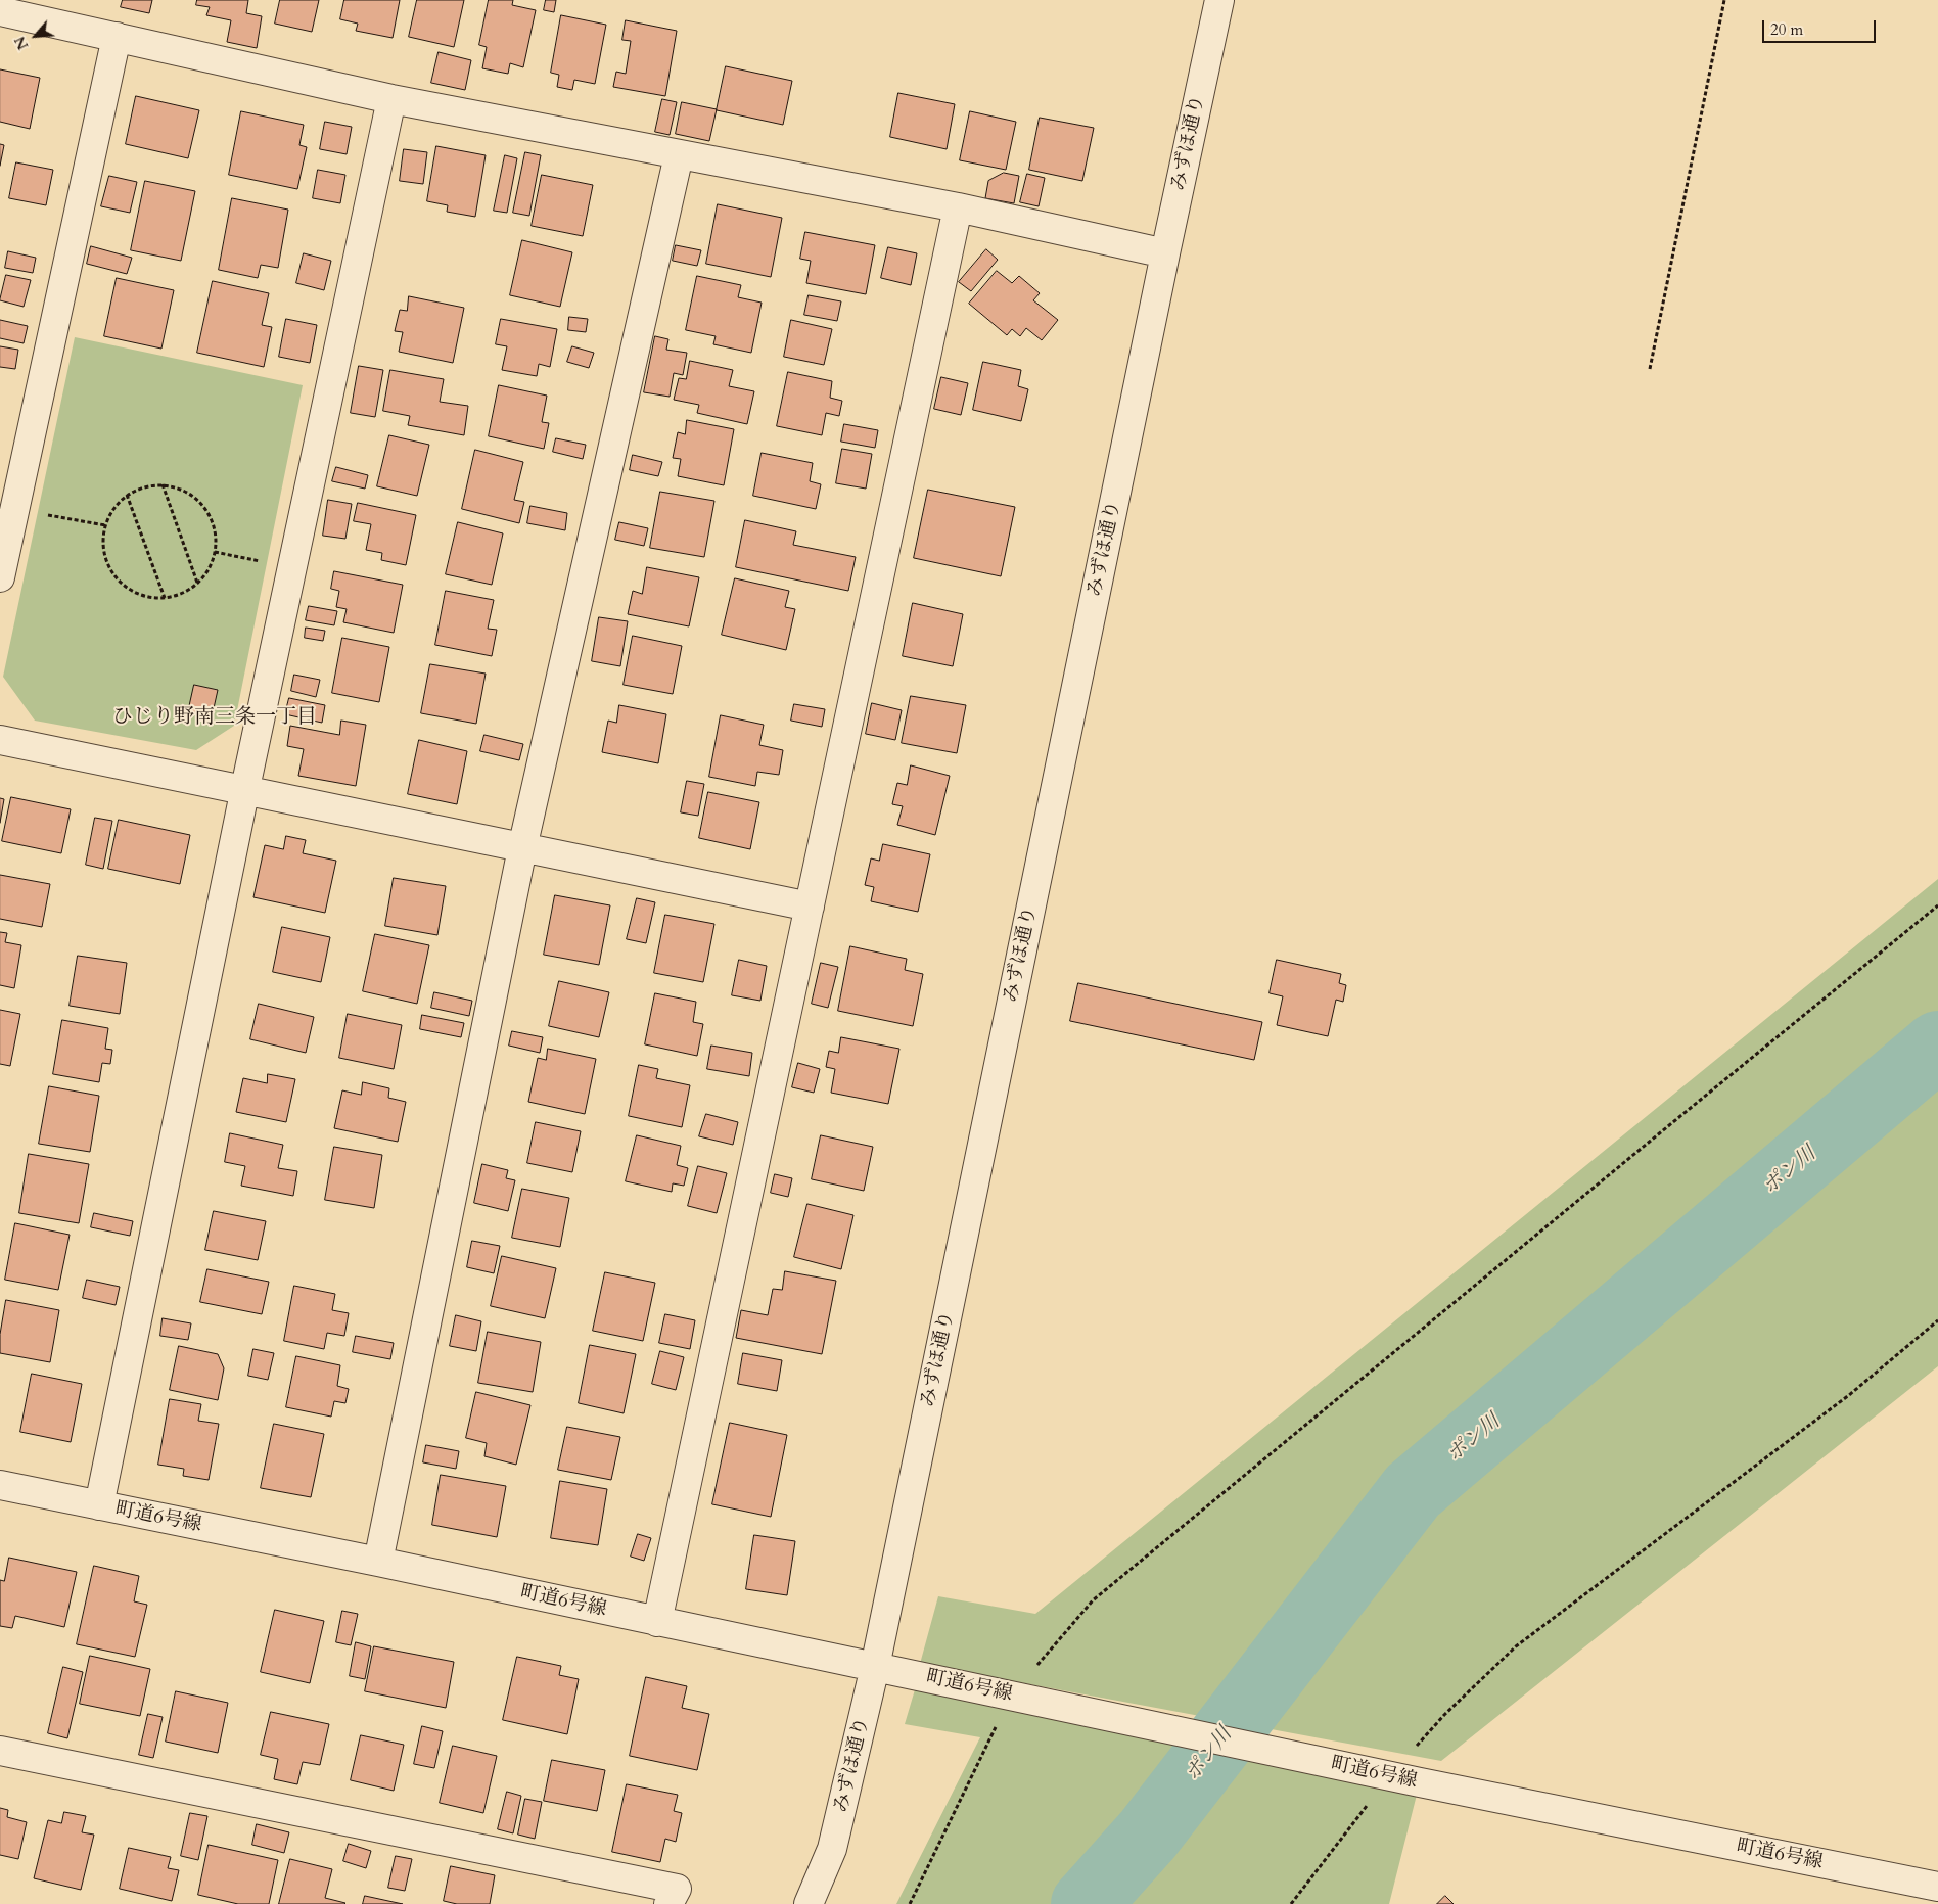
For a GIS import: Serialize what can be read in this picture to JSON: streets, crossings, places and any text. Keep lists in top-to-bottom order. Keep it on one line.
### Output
{"streets":{"street":["みずほ通り","町道6号線"]},"crossings":[["みずほ通り","町道6号線"]],"districts":["ひじり野南三条一丁目"],"water":["ポン川"],"scale_bar":"20 m","north":"bottom left"}
